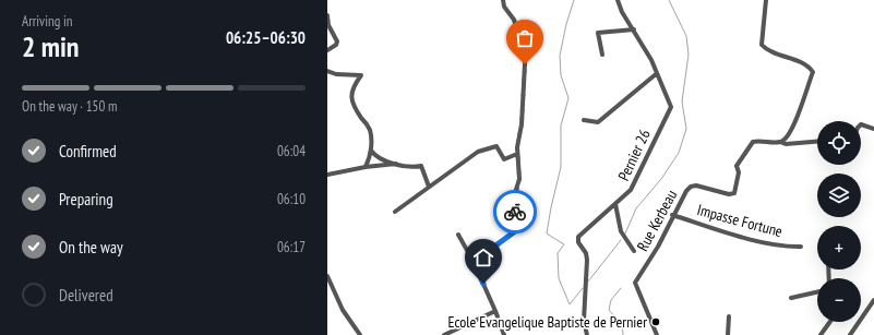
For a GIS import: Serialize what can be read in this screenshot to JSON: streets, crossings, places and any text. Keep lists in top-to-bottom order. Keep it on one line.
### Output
{"streets":{"street":["Pernier 26","Rue Kerbeau","Impasse Fortune"]},"crossings":[["Rue Kerbeau","Impasse Fortune"]],"places":["Ecole Evangelique Baptiste de Pernier"],"page":{"heading":["2 min","Arriving in","06:25–06:30"],"bar":"On the way · 150 m","map_buttons":["+","−"],"list":[["Confirmed","06:04"],["Preparing","06:10"],["On the way","06:17"],"Delivered"]}}
